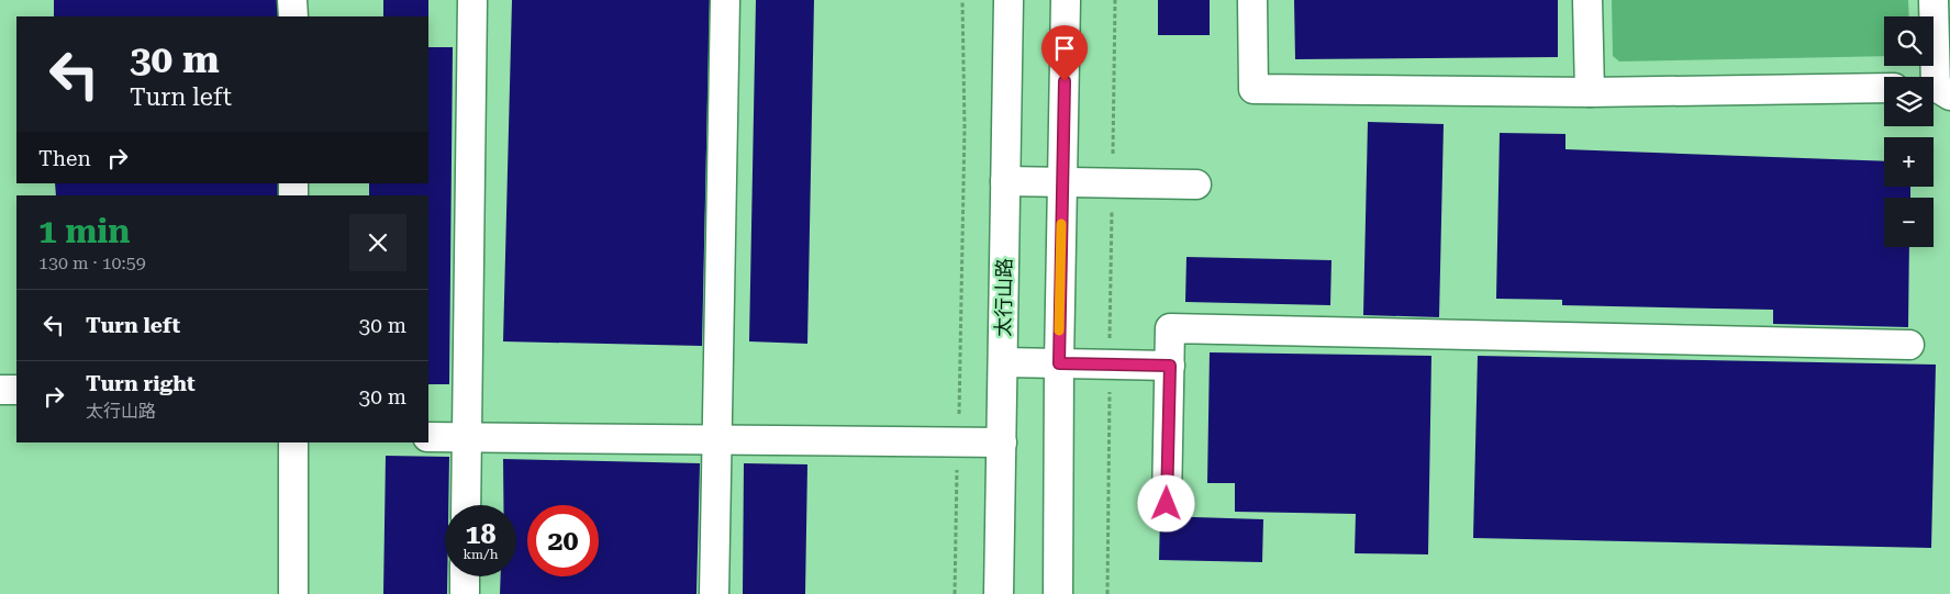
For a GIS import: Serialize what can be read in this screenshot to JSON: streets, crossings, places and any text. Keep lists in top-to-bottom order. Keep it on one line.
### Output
{"streets":{"street":["太行山路"]},"page":{"map_buttons":["+","−"],"turn":["30 m","Turn left"],"then":"Then","heading":["1 min","130 m · 10:59"],"list":[{"name":"Turn left","value":"30 m"},{"name":"Turn right","note":"太行山路","value":"30 m"}],"speed":"18 km/h","limit":"20"}}
